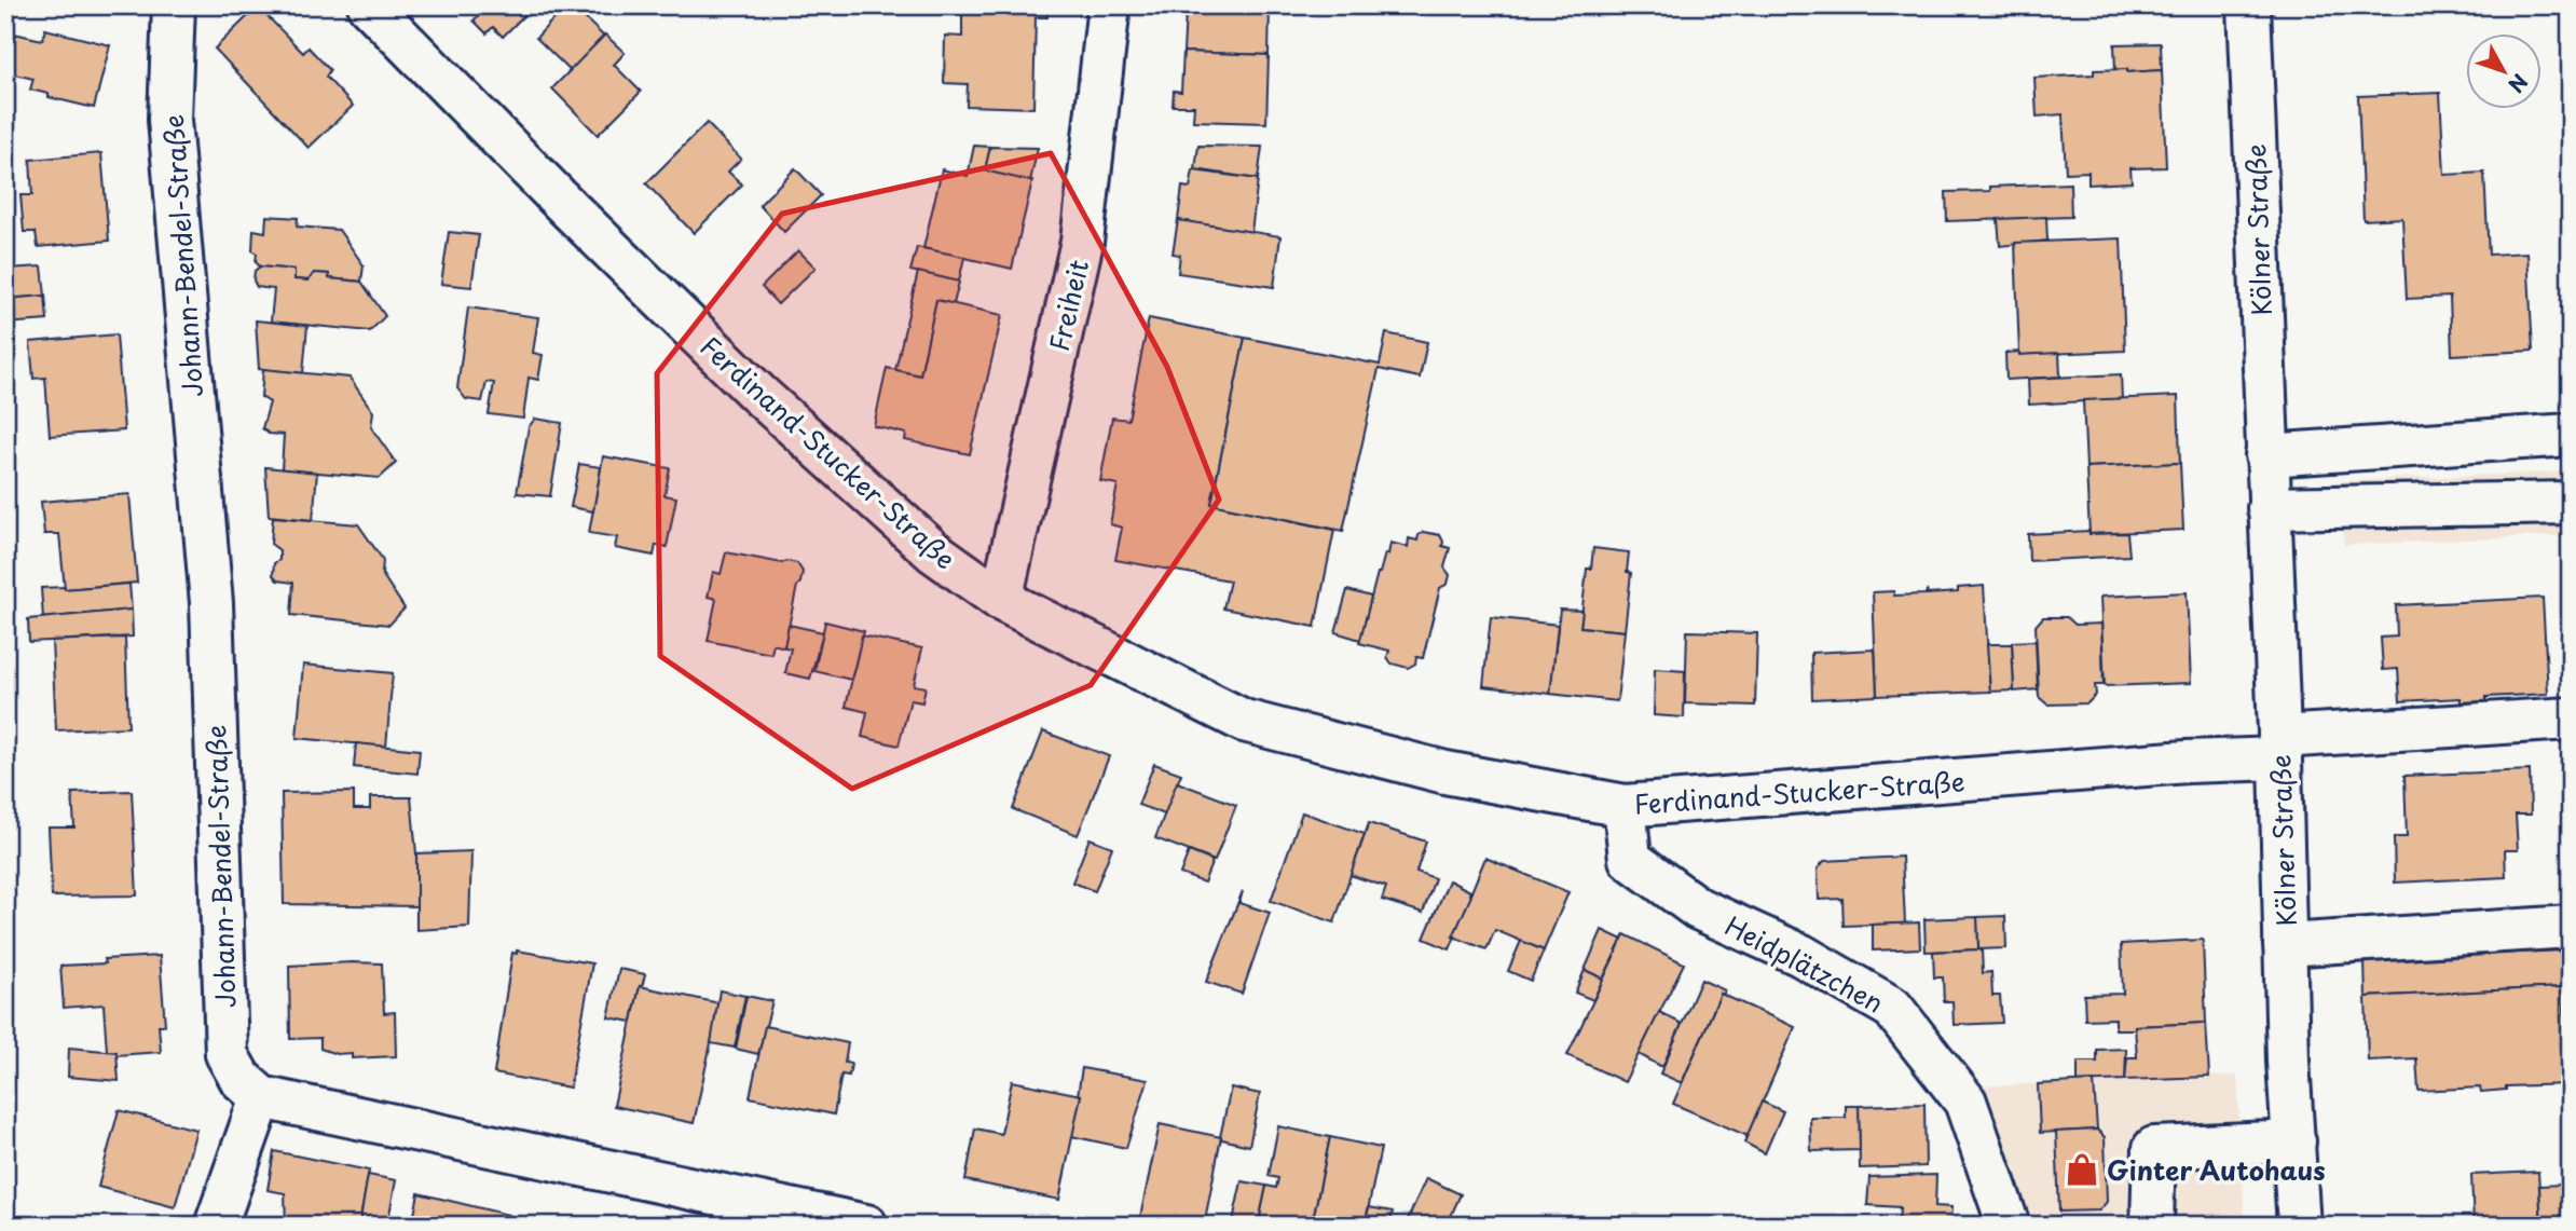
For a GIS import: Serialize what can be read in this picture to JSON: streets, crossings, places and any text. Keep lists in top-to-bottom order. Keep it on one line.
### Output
{"streets":{"street":["Kölner Straße","Johann-Bendel-Straße","Freiheit","Ferdinand-Stucker-Straße","Heidplätzchen"]},"crossings":[["Kölner Straße","Ferdinand-Stucker-Straße"],["Freiheit","Ferdinand-Stucker-Straße"],["Ferdinand-Stucker-Straße","Heidplätzchen"]],"places":{"shop":["Ginter Autohaus"]},"north":"bottom right"}
